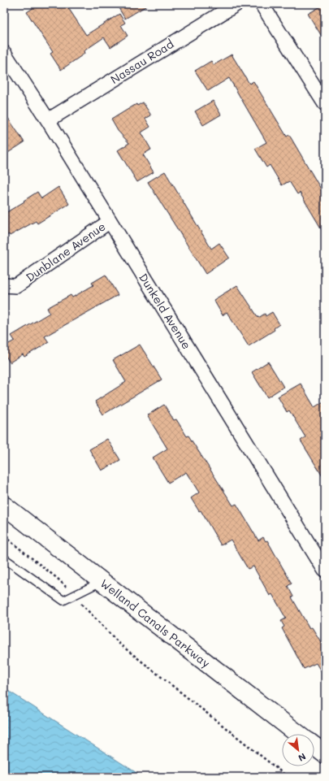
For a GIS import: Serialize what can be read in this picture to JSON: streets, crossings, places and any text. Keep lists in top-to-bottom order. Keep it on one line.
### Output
{"streets":{"main road":["Welland Canals Parkway"],"street":["Nassau Road","Dunblane Avenue","Dunkeld Avenue"]},"crossings":[["Nassau Road","Dunkeld Avenue"],["Dunblane Avenue","Dunkeld Avenue"]],"north":"bottom right"}
